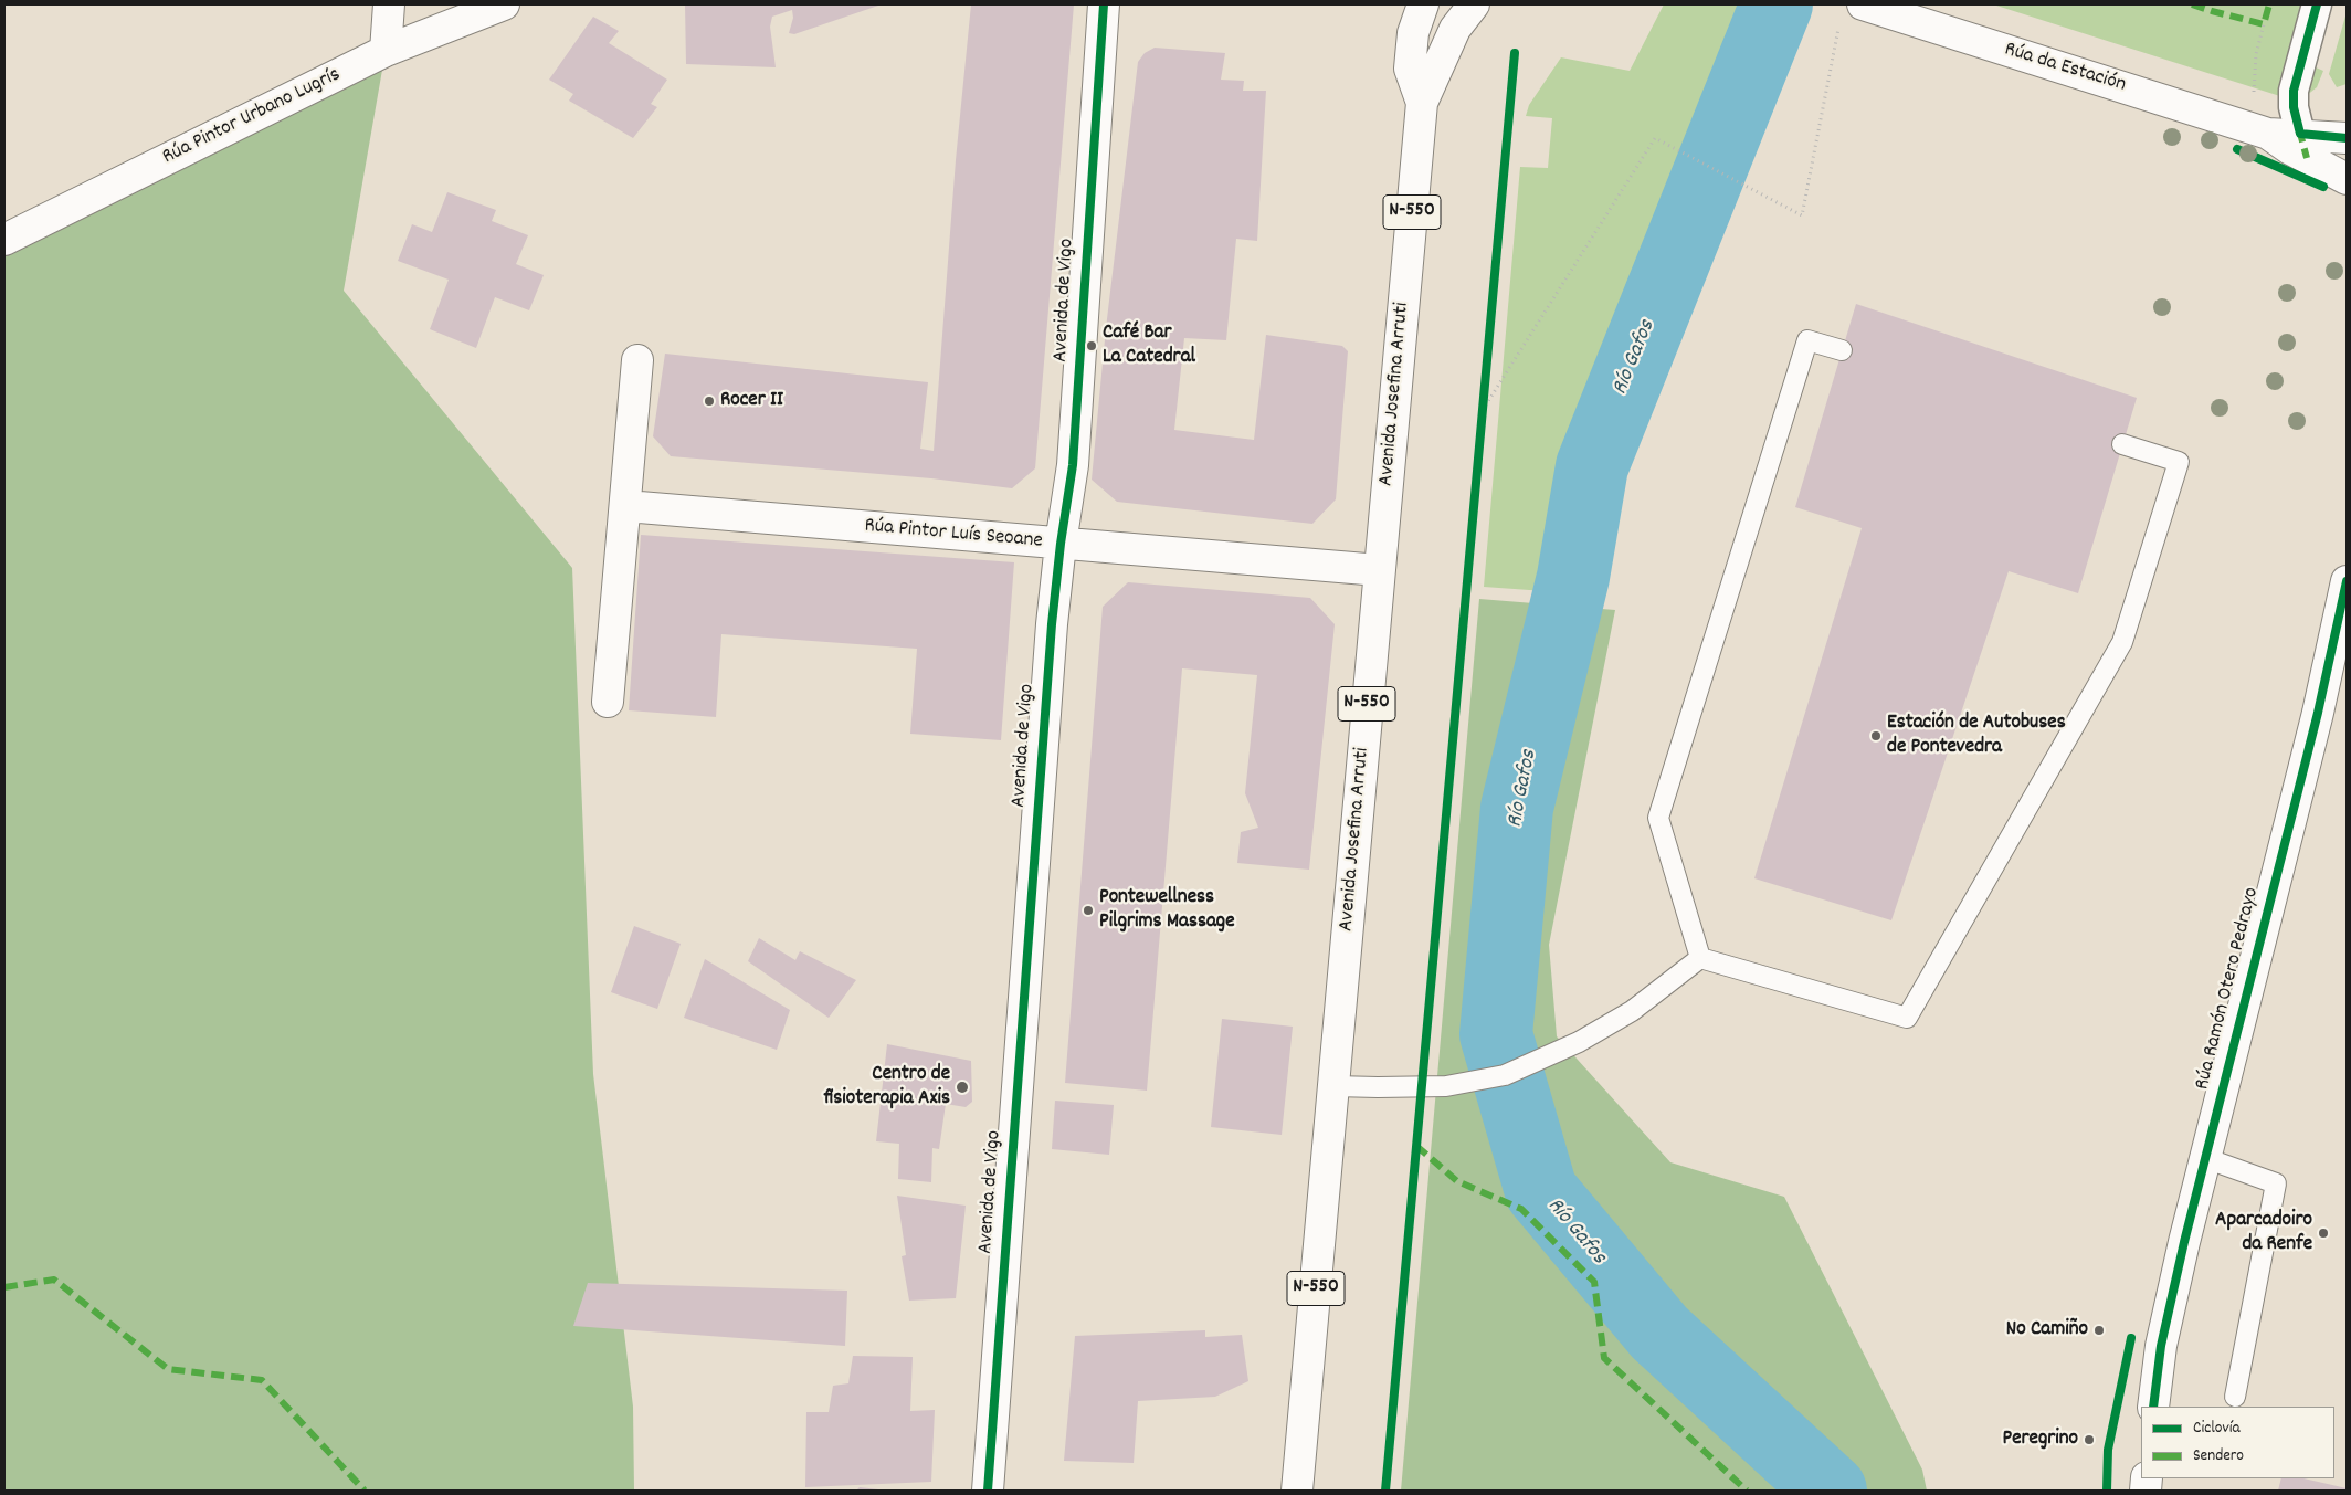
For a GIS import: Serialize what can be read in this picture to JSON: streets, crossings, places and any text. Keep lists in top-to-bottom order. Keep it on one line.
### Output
{"streets":{"main road":["Rúa da Estación","Rúa Pintor Urbano Lugrís","N-550","Avenida de Vigo","Avenida Josefina Arruti","Rúa Pintor Luís Seoane","Rúa Ramón Otero Pedrayo"]},"crossings":[["Avenida de Vigo","Rúa Pintor Luís Seoane"],["Avenida Josefina Arruti","Rúa Pintor Luís Seoane"]],"water":["Río Gafos"],"places":["Café Bar La Catedral","Rocer II","Estación de Autobuses de Pontevedra","Pontewellness Pilgrims Massage","Centro de fisioterapia Axis","Aparcadoiro da Renfe","No Camiño","Peregrino"],"legend":["Ciclovía","Sendero"]}
